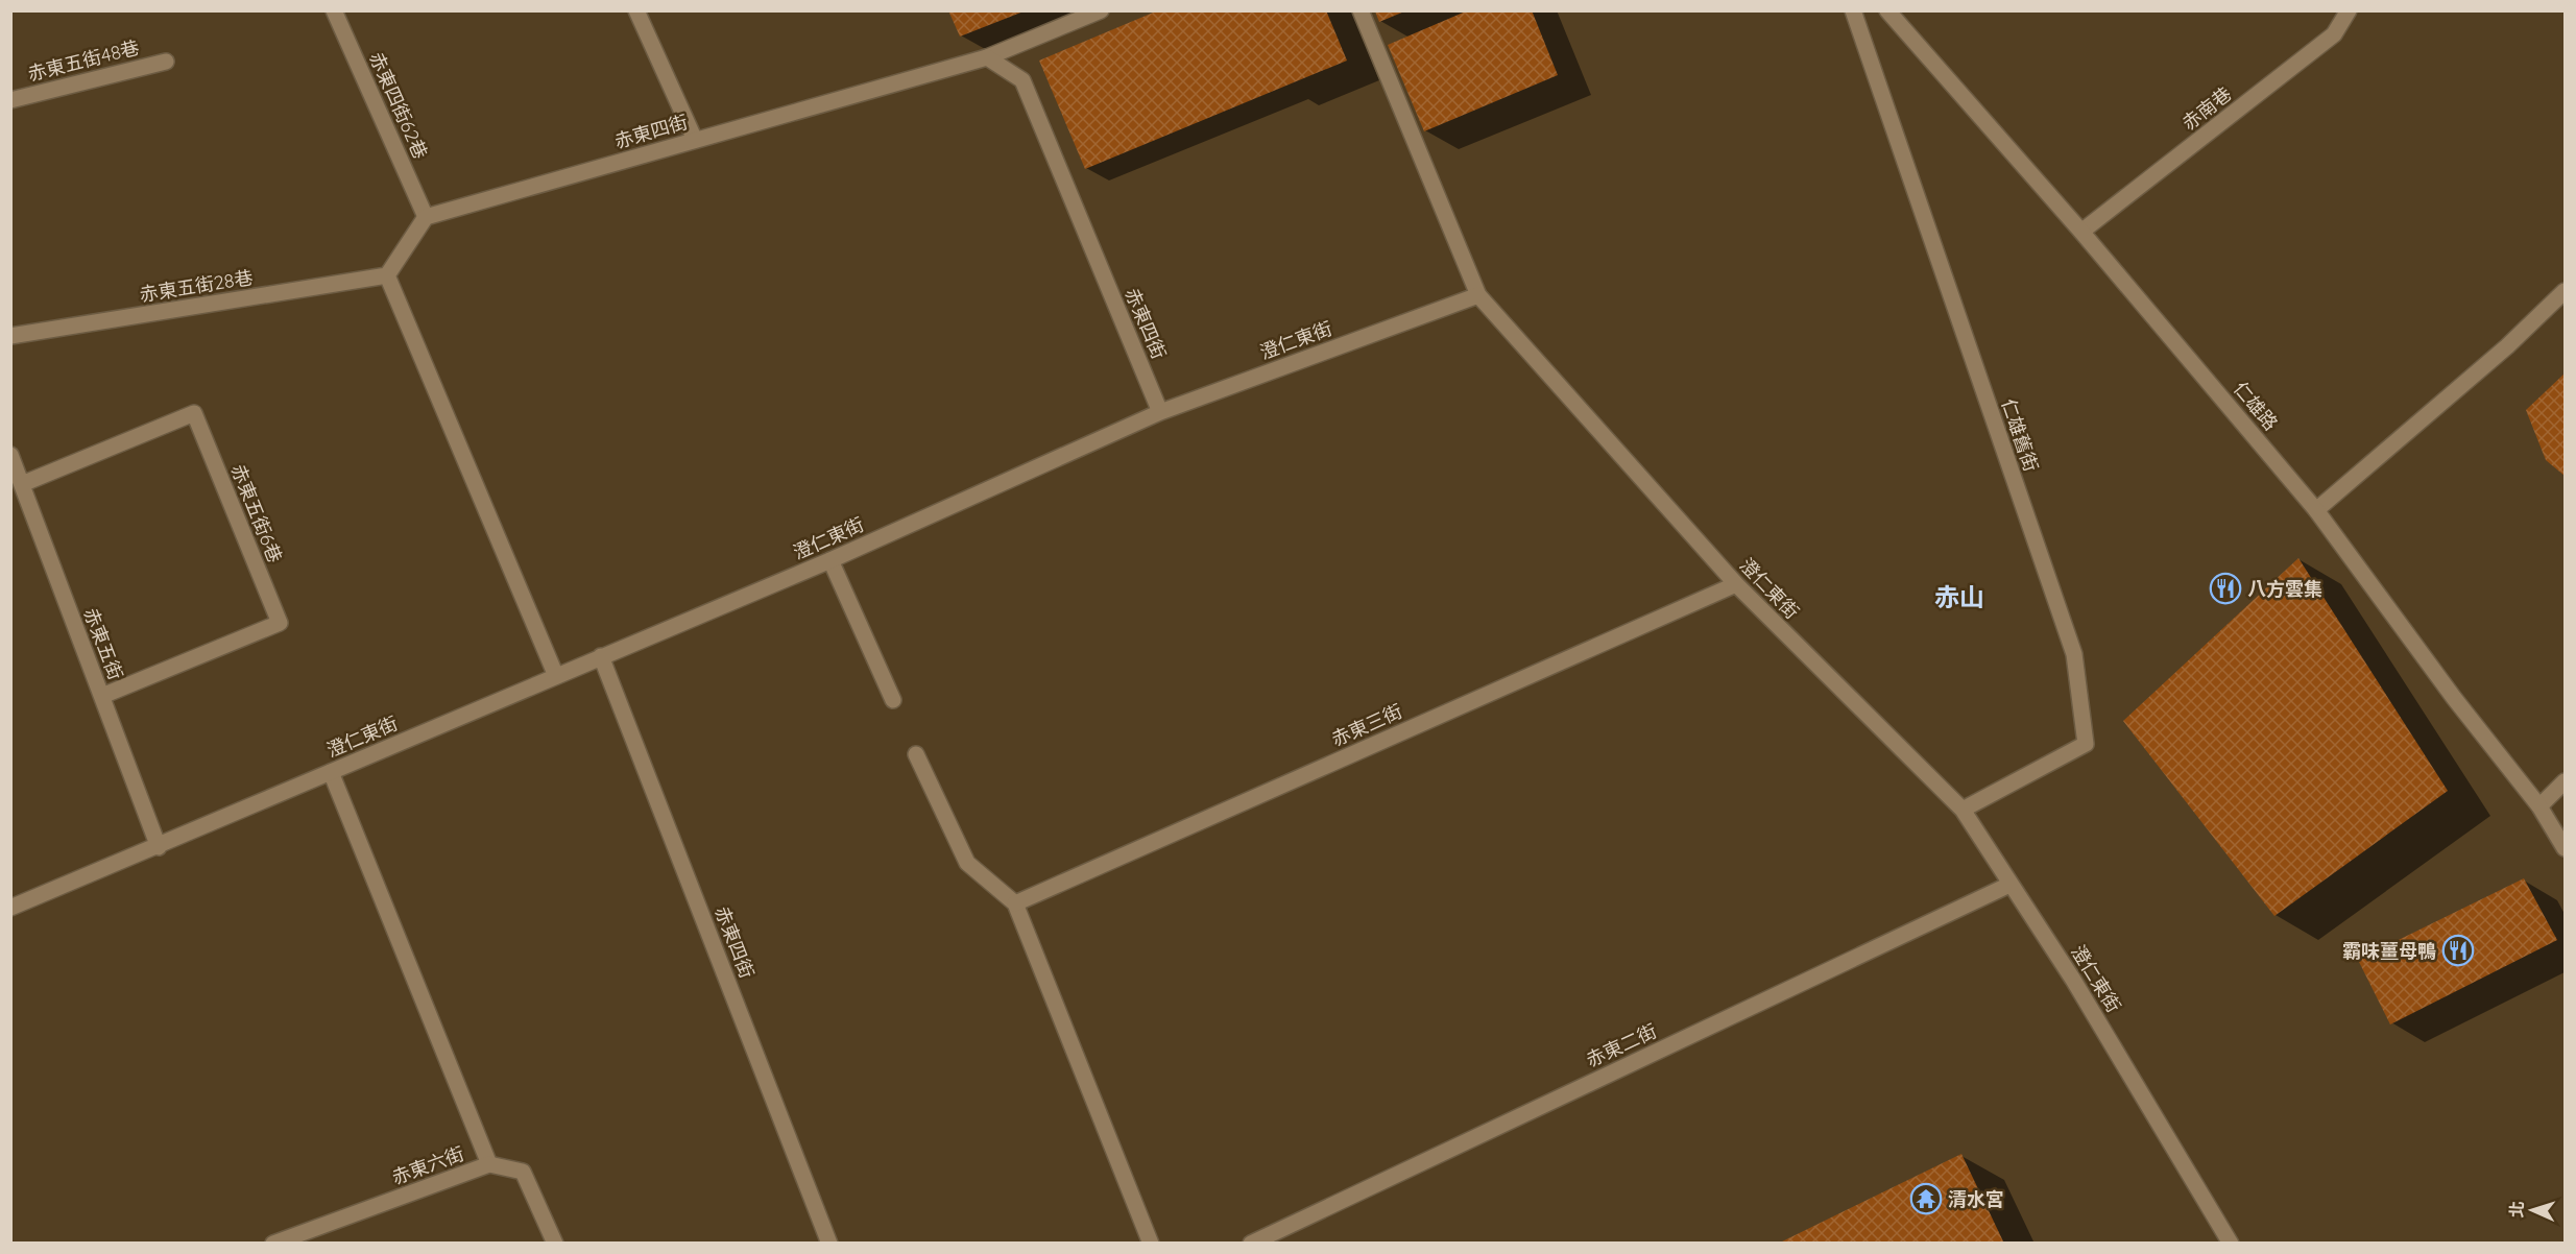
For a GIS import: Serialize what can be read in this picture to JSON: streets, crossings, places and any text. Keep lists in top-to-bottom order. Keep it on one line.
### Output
{"streets":{"street":["赤東五街48巷","赤東四街62巷","赤南巷","赤東四街","赤東五街28巷","澄仁東街","仁雄路","仁雄舊街","赤東五街6巷","赤東五街","赤東三街","赤東二街","赤東六街"]},"crossings":[["赤東四街62巷","赤東四街"],["赤南巷","仁雄路"],["赤東四街","澄仁東街"],["澄仁東街","仁雄舊街"],["澄仁東街","赤東五街"],["澄仁東街","赤東三街"],["澄仁東街","赤東二街"],["赤東五街6巷","赤東五街"]],"districts":["赤山"],"places":{"restaurant":["八方雲集","霸味薑母鴨"],"temple":["清水宮"]},"north":"left"}
